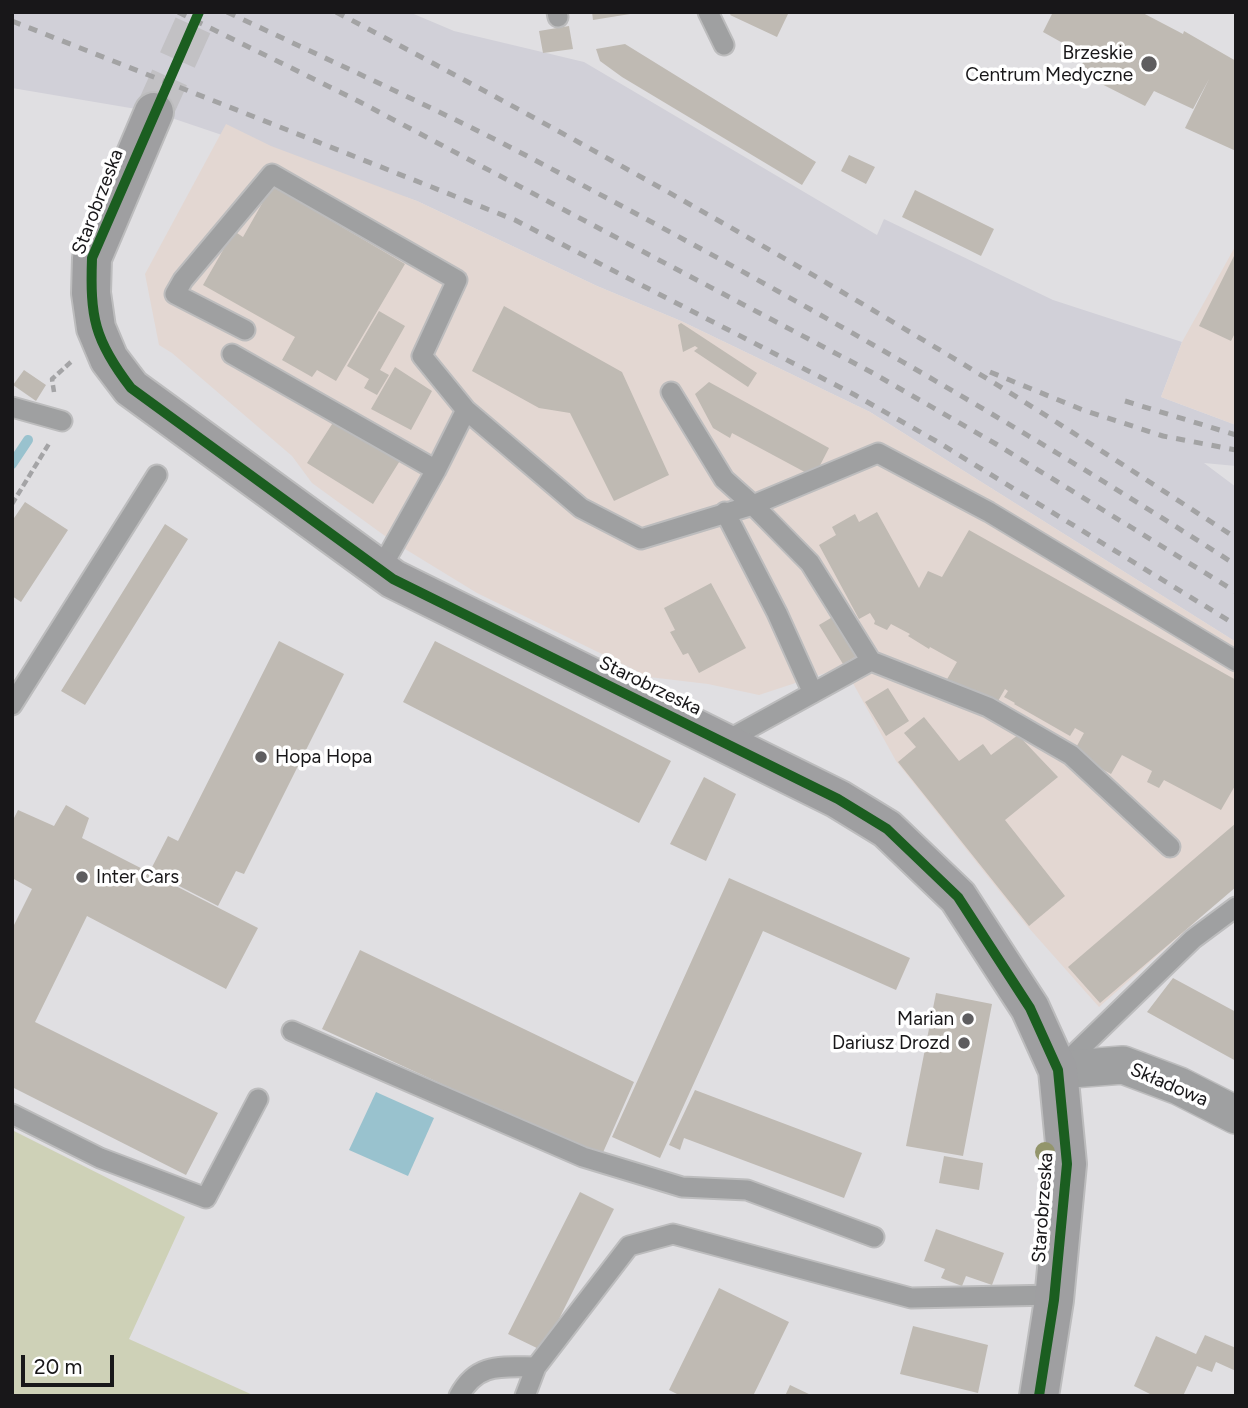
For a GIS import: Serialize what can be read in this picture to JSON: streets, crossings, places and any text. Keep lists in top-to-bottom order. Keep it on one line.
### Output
{"streets":{"street":["Starobrzeska","Składowa"]},"crossings":[["Starobrzeska","Składowa"]],"places":["Brzeskie Centrum Medyczne","Hopa Hopa","Inter Cars","Marian","Dariusz Drozd"],"scale_bar":"20 m"}
